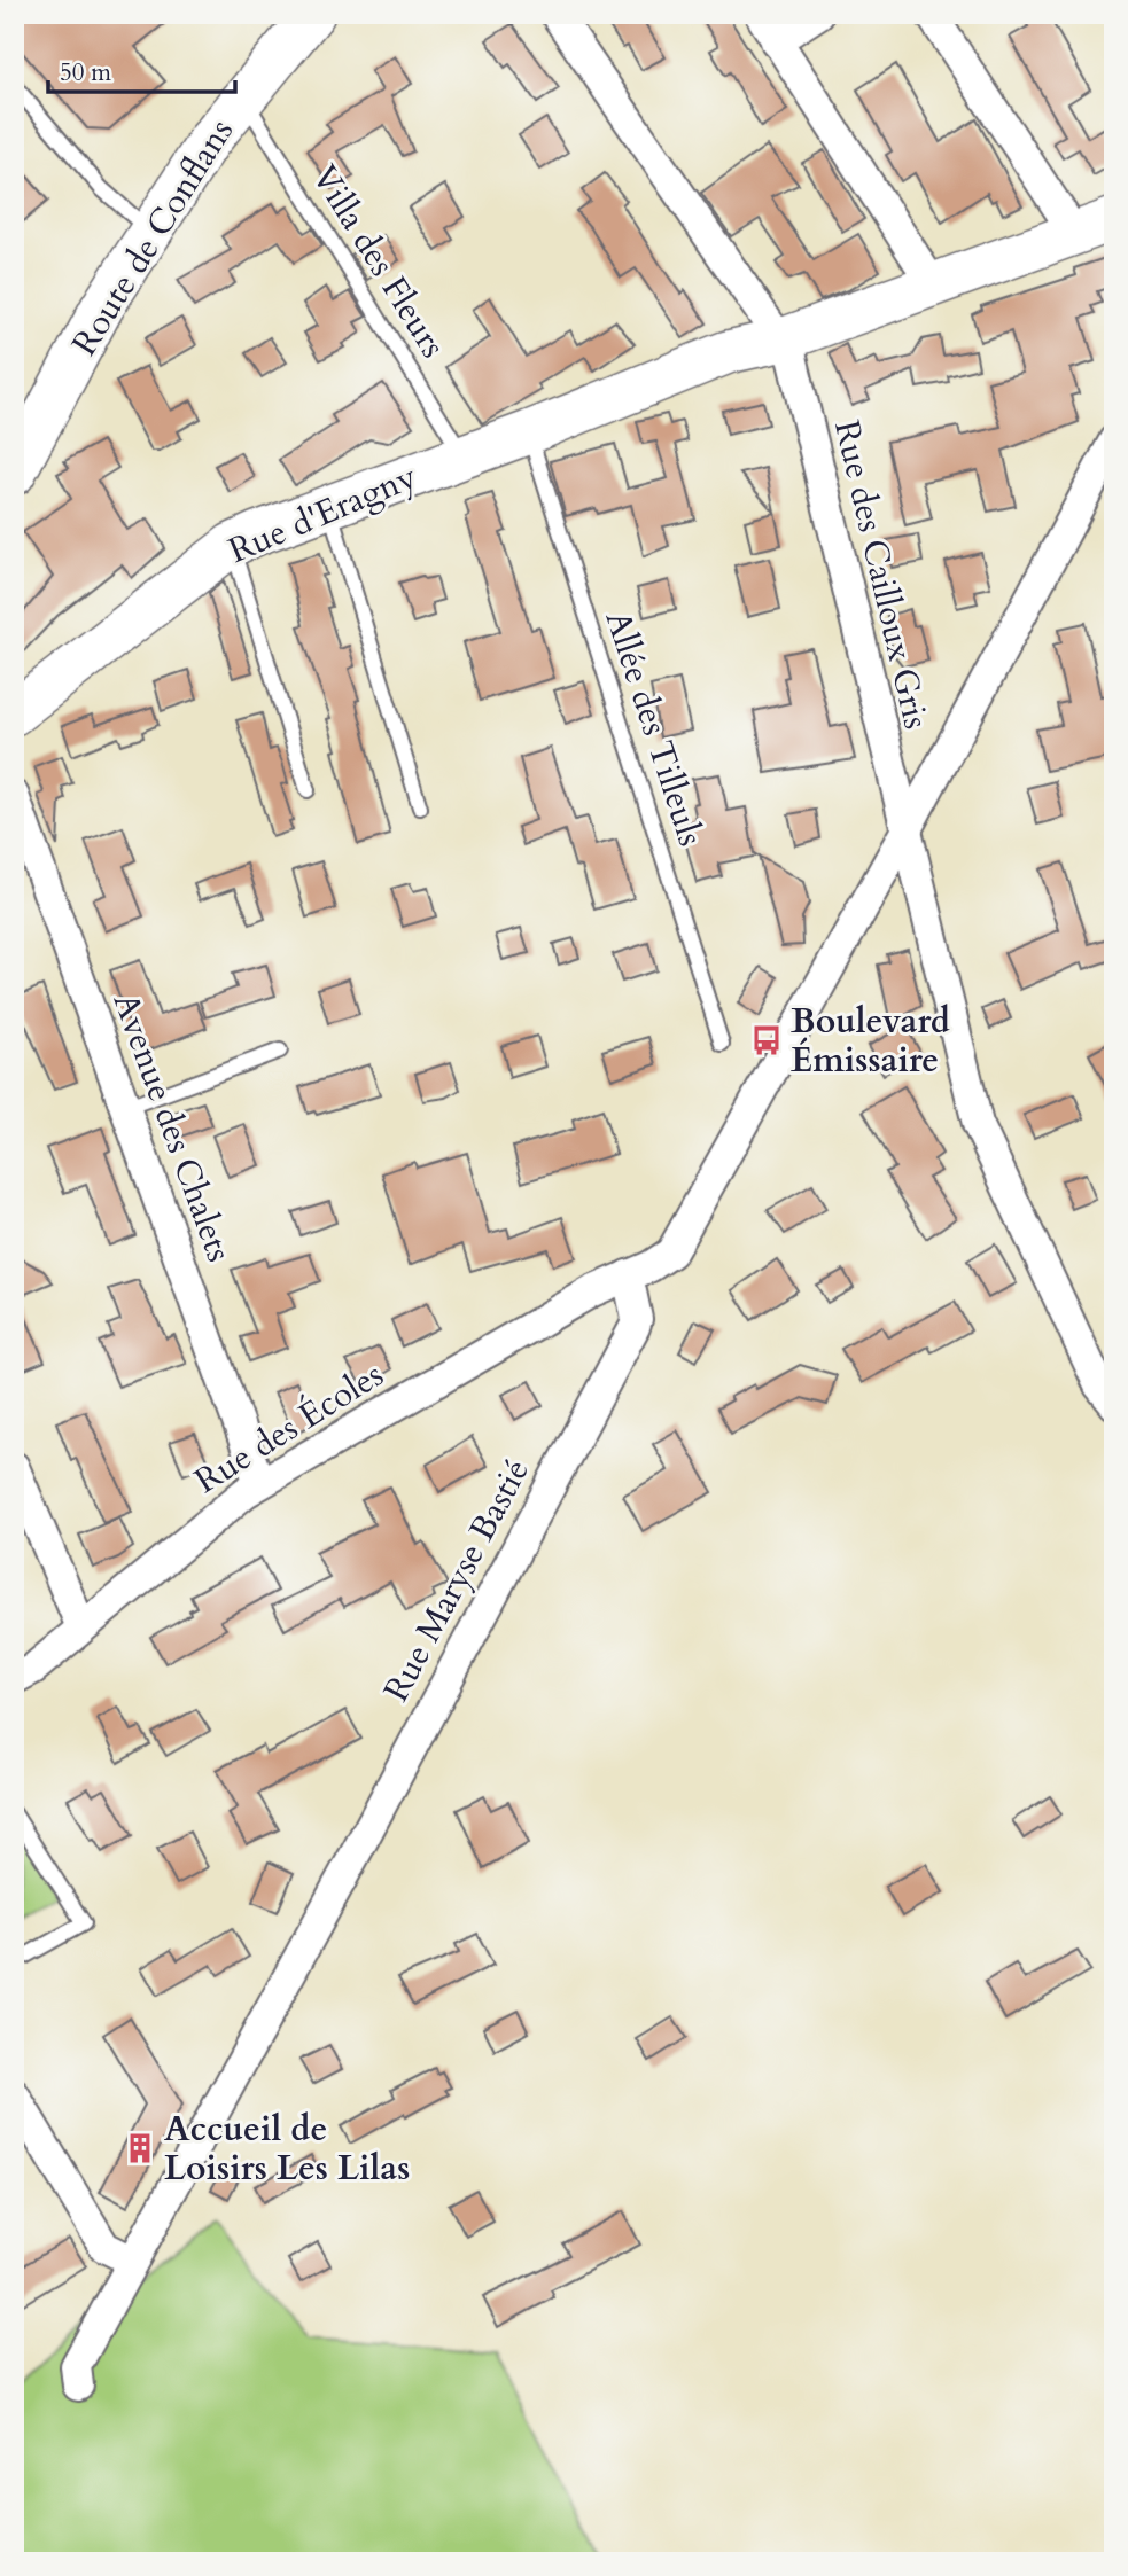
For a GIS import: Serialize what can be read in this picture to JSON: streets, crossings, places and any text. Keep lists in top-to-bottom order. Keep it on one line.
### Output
{"streets":{"main road":["Route de Conflans","Rue d'Eragny"],"street":["Rue des Cailloux Gris","Avenue des Chalets","Rue des Écoles","Rue Maryse Bastié"],"lane":["Villa des Fleurs","Allée des Tilleuls"]},"crossings":[["Route de Conflans","Villa des Fleurs"],["Villa des Fleurs","Rue d'Eragny"],["Rue d'Eragny","Rue des Cailloux Gris"],["Rue d'Eragny","Allée des Tilleuls"],["Avenue des Chalets","Rue des Écoles"],["Rue des Écoles","Rue Maryse Bastié"]],"places":{"bus stop":["Boulevard Émissaire"],"building":["Accueil de Loisirs Les Lilas"]},"scale_bar":"50 m"}
